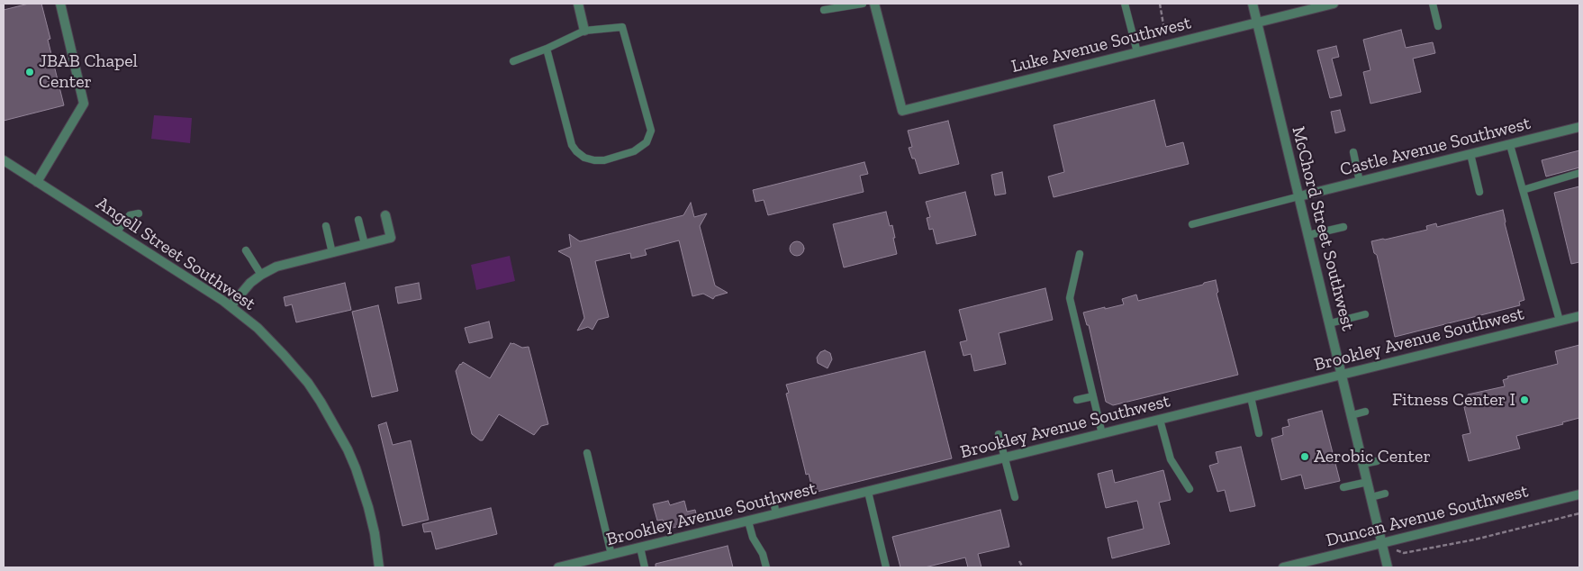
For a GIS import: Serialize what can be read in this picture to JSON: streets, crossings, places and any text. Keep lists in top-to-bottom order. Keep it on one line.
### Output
{"streets":{"street":["Luke Avenue Southwest","Castle Avenue Southwest","McChord Street Southwest","Angell Street Southwest","Brookley Avenue Southwest","Duncan Avenue Southwest"]},"crossings":[["Luke Avenue Southwest","McChord Street Southwest"],["Castle Avenue Southwest","McChord Street Southwest"],["McChord Street Southwest","Brookley Avenue Southwest"],["McChord Street Southwest","Duncan Avenue Southwest"]],"places":["JBAB Chapel Center","Fitness Center I","Aerobic Center"]}
